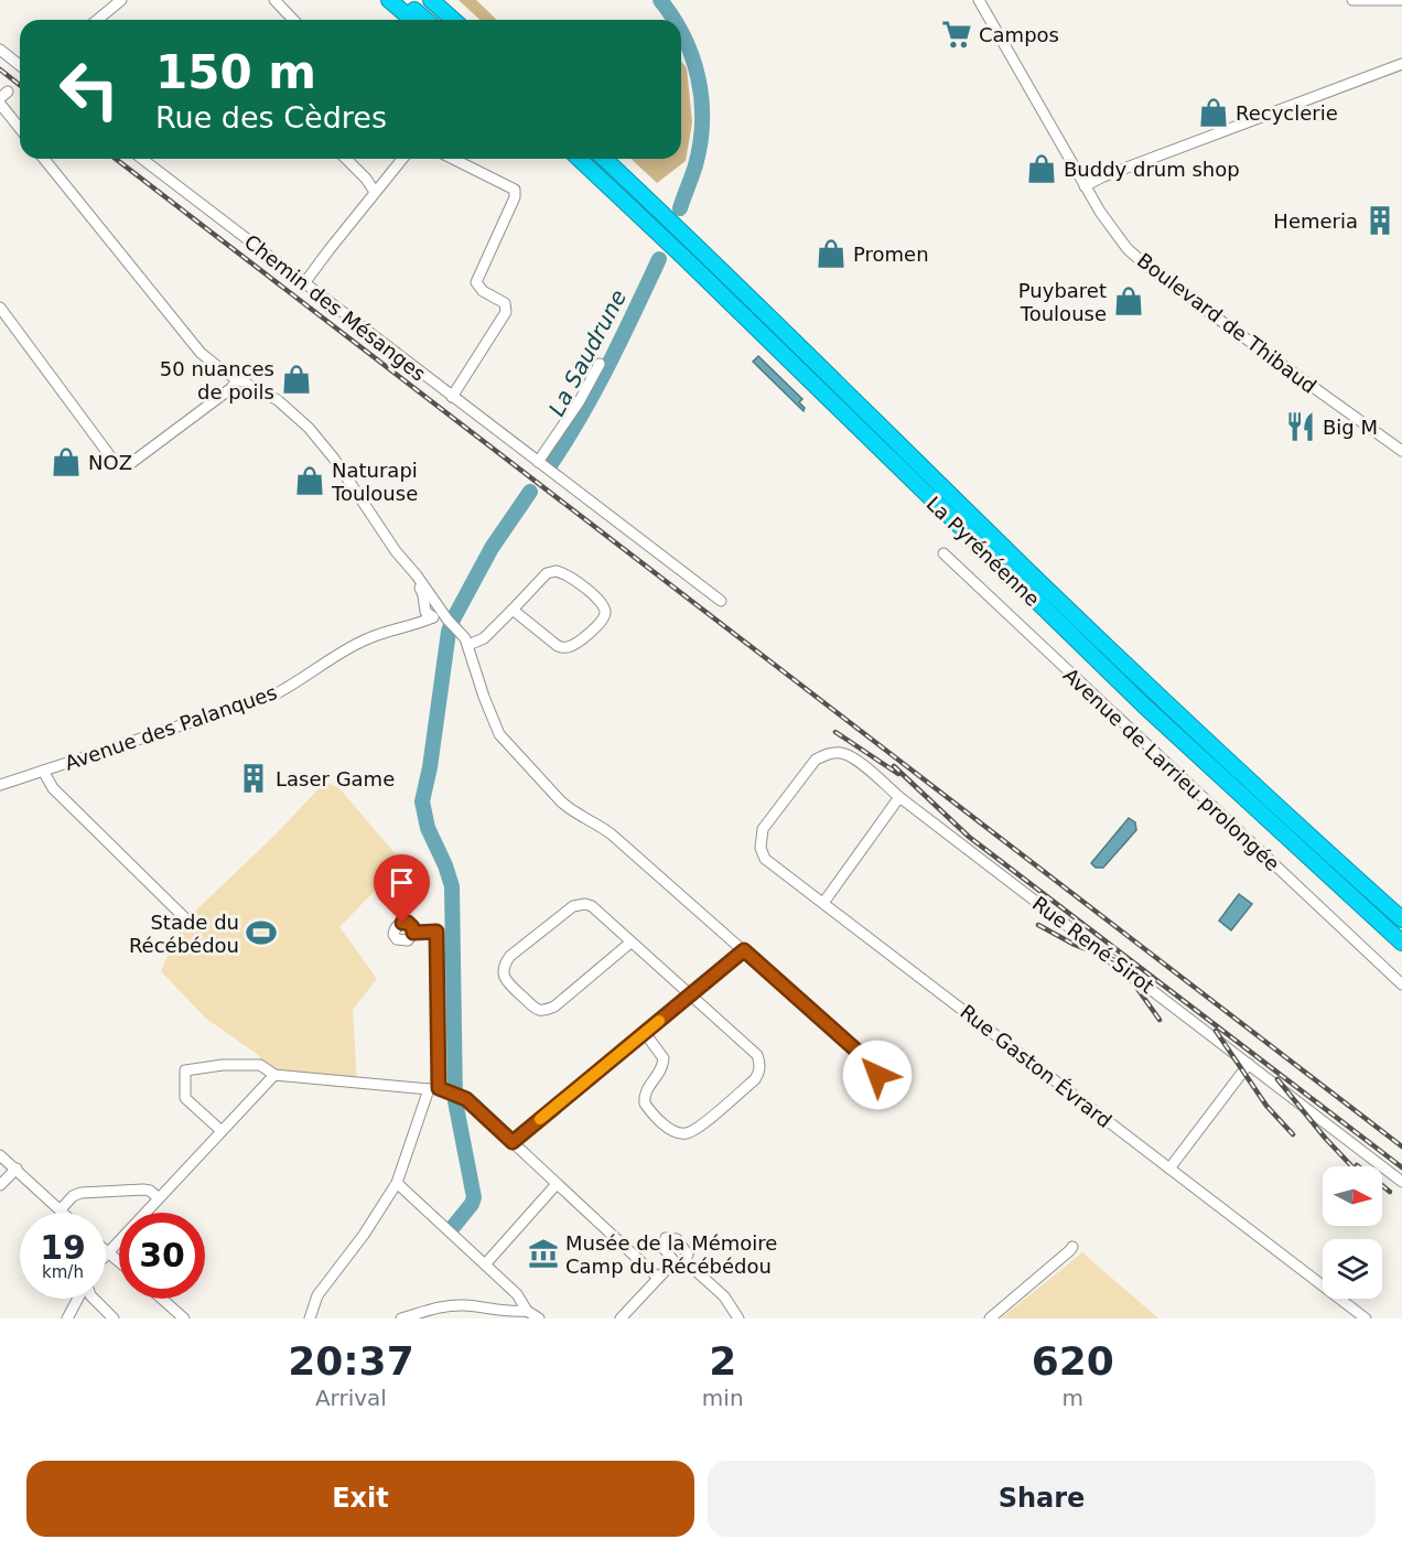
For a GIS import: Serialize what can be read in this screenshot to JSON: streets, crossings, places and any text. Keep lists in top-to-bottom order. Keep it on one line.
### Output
{"streets":{"highway":["La Pyrénéenne"],"street":["Chemin des Mésanges","Boulevard de Thibaud","Avenue des Palanques","Avenue de Larrieu prolongée","Rue René Sirot","Rue Gaston Évrard"]},"crossings":[["Rue René Sirot","Rue Gaston Évrard"]],"water":["La Saudrune"],"places":{"supermarket":["Campos"],"shop":["Recyclerie","Buddy drum shop","Promen","Puybaret Toulouse","50 nuances de poils","NOZ","Naturapi Toulouse"],"building":["Hemeria","Laser Game"],"restaurant":["Big M"],"sports":["Stade du Récébédou"],"museum":["Musée de la Mémoire Camp du Récébédou"]},"north":"right","page":{"turn":["150 m","Rue des Cèdres"],"speed":"19 km/h","limit":"30","eta":["20:37","Arrival","2","min","620","m"],"buttons":["Exit","Share"]}}
